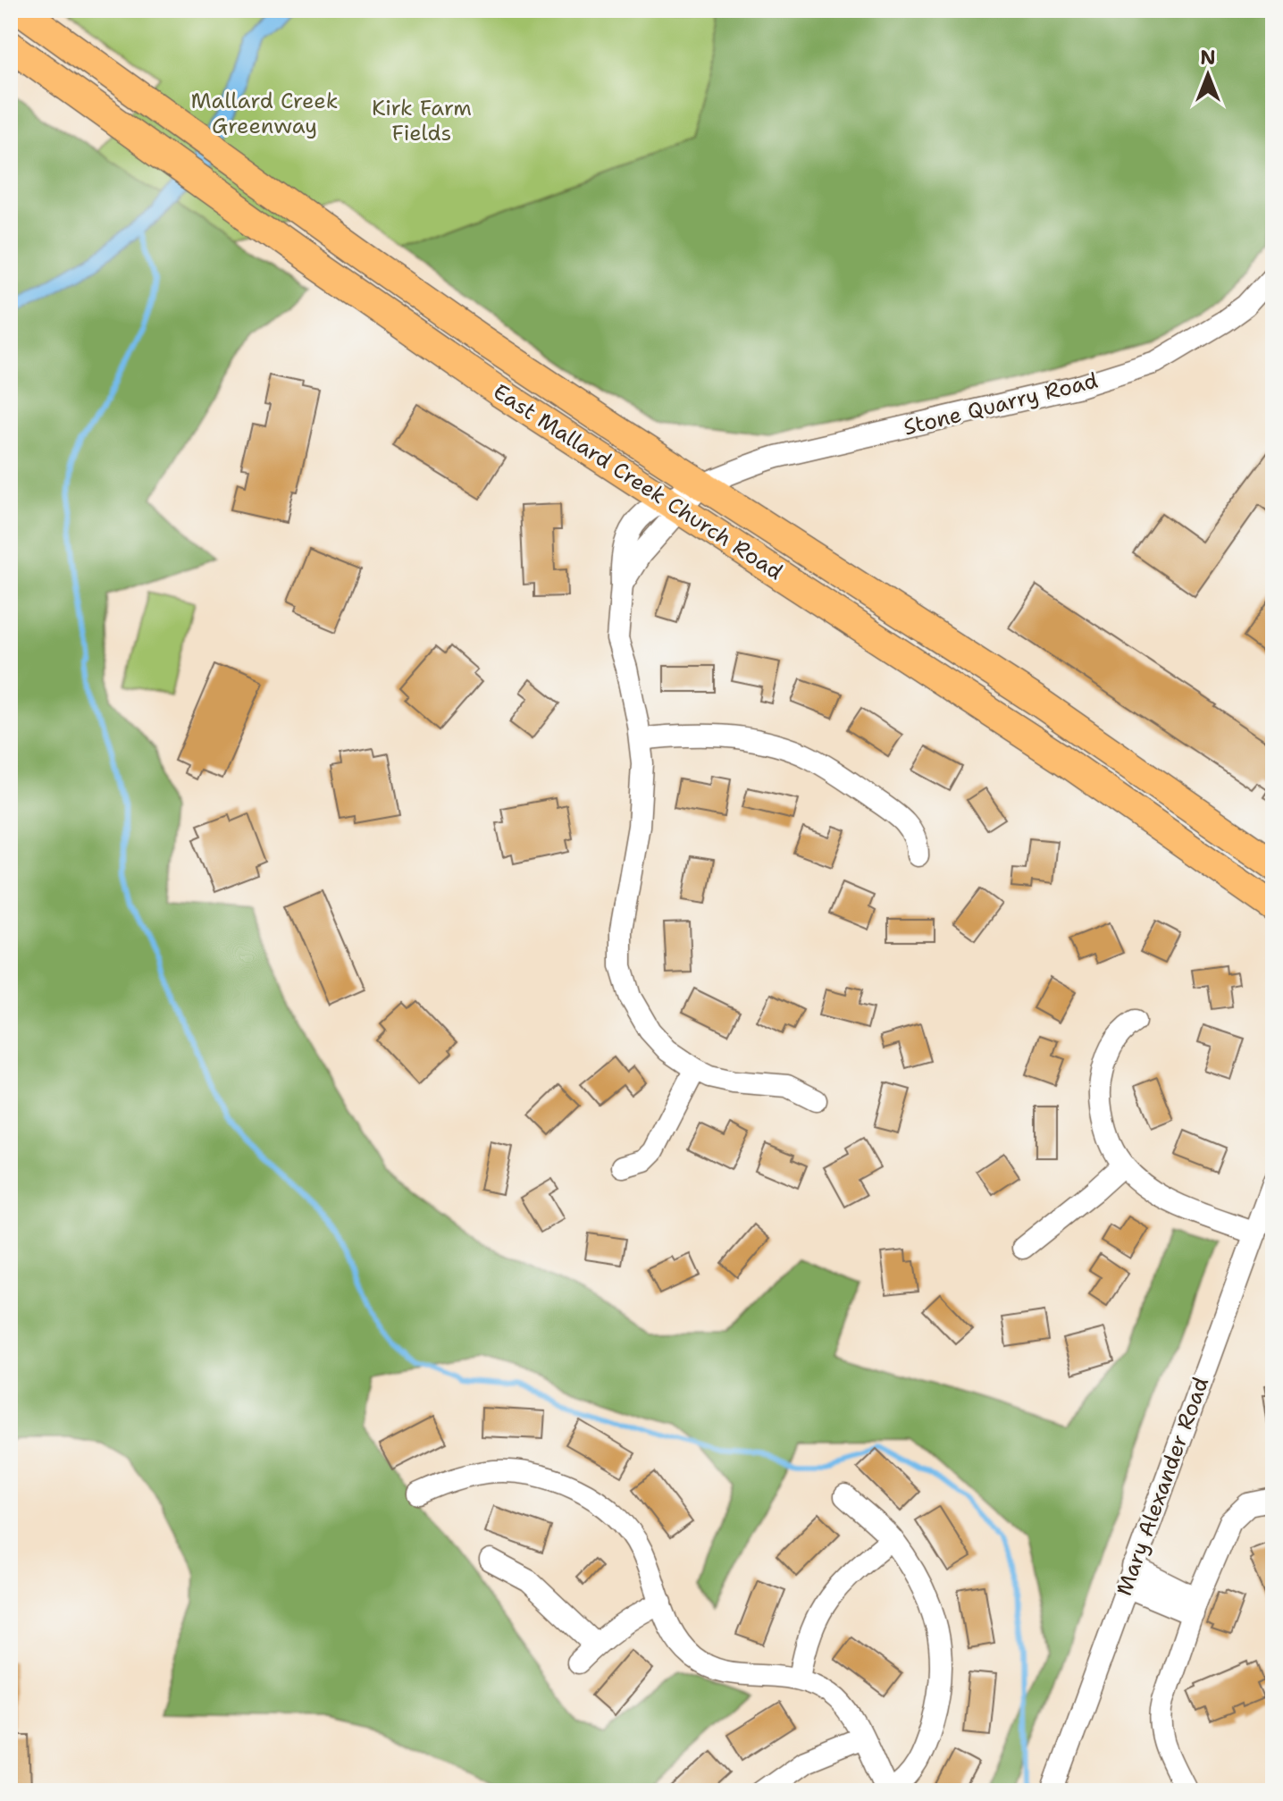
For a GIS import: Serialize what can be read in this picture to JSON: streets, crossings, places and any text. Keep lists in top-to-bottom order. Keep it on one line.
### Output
{"streets":{"main road":["East Mallard Creek Church Road"],"street":["Stone Quarry Road","Mary Alexander Road"]},"crossings":[["Stone Quarry Road","East Mallard Creek Church Road"]],"parks":["Mallard Creek Greenway","Kirk Farm Fields"],"north":"top"}
